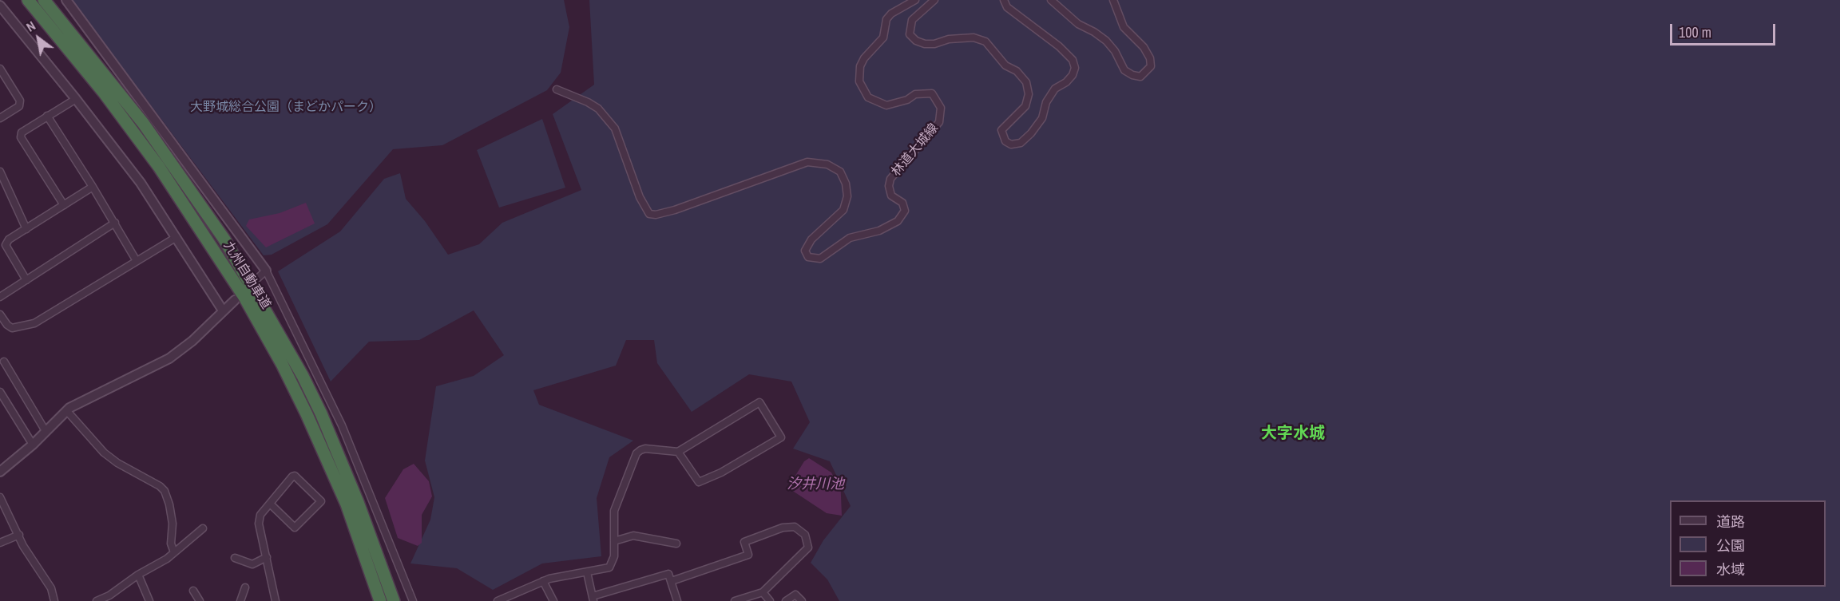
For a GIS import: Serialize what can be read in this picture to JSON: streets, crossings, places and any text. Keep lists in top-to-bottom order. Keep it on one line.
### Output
{"streets":{"highway":["九州自動車道"],"street":["林道大城線"]},"districts":["大字水城"],"water":["汐井川池"],"parks":["大野城総合公園（まどかパーク）"],"legend":["道路","公園","水域"],"scale_bar":"100 m","north":"top left"}
